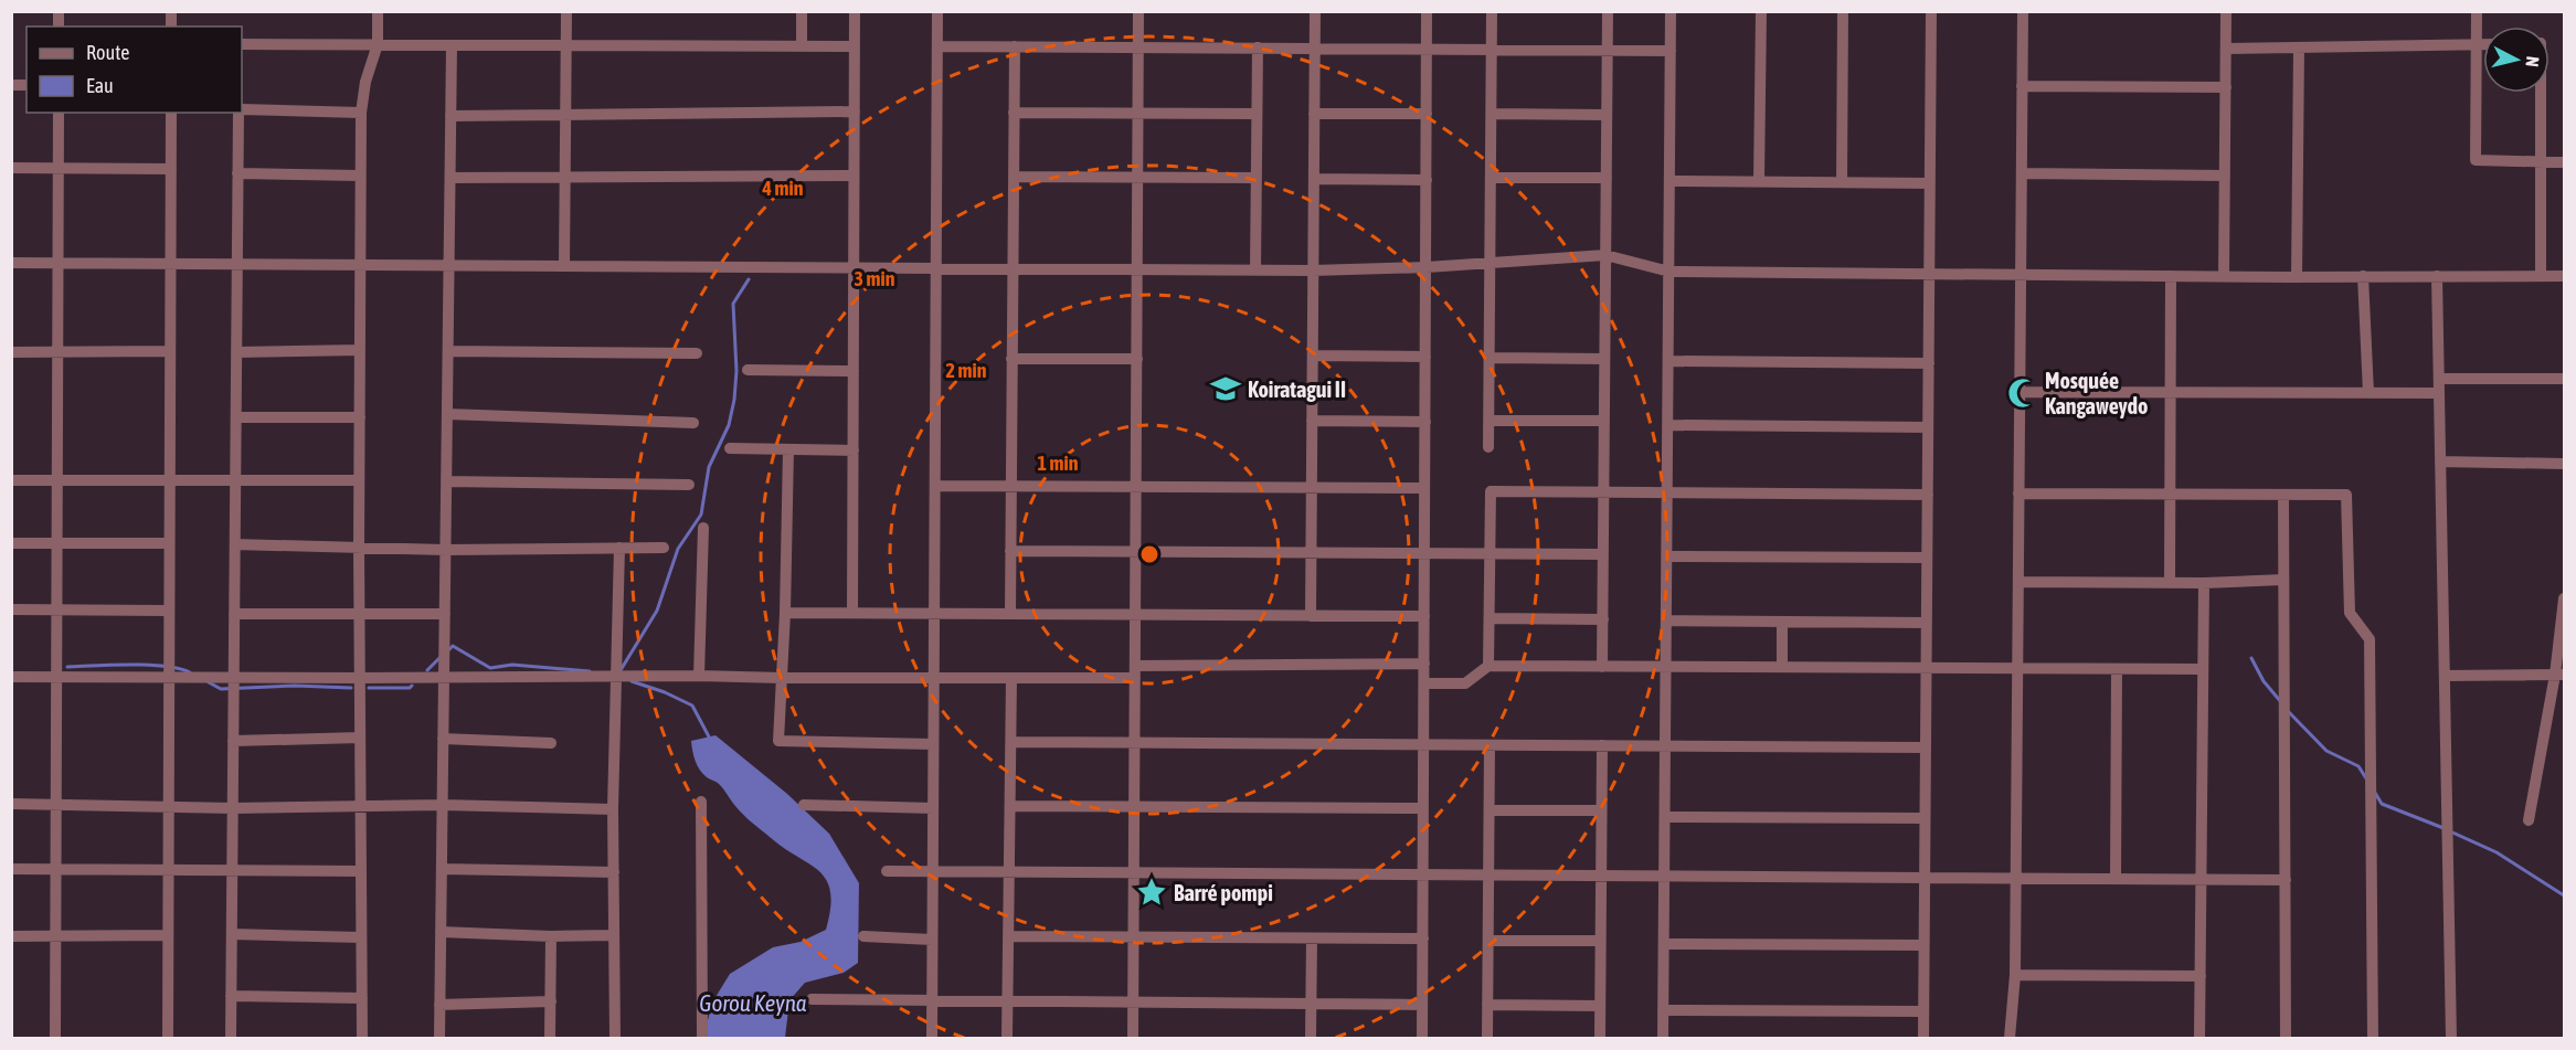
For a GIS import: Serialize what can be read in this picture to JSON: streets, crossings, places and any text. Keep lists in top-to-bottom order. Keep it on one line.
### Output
{"water":["Gorou Keyna"],"places":{"school or university":["Koiratagui II"],"mosque":["Mosquée Kangaweydo"],"place":["Barré pompi"]},"legend":["Route","Eau"],"north":"right","rings":["4 min","3 min","2 min","1 min"]}
